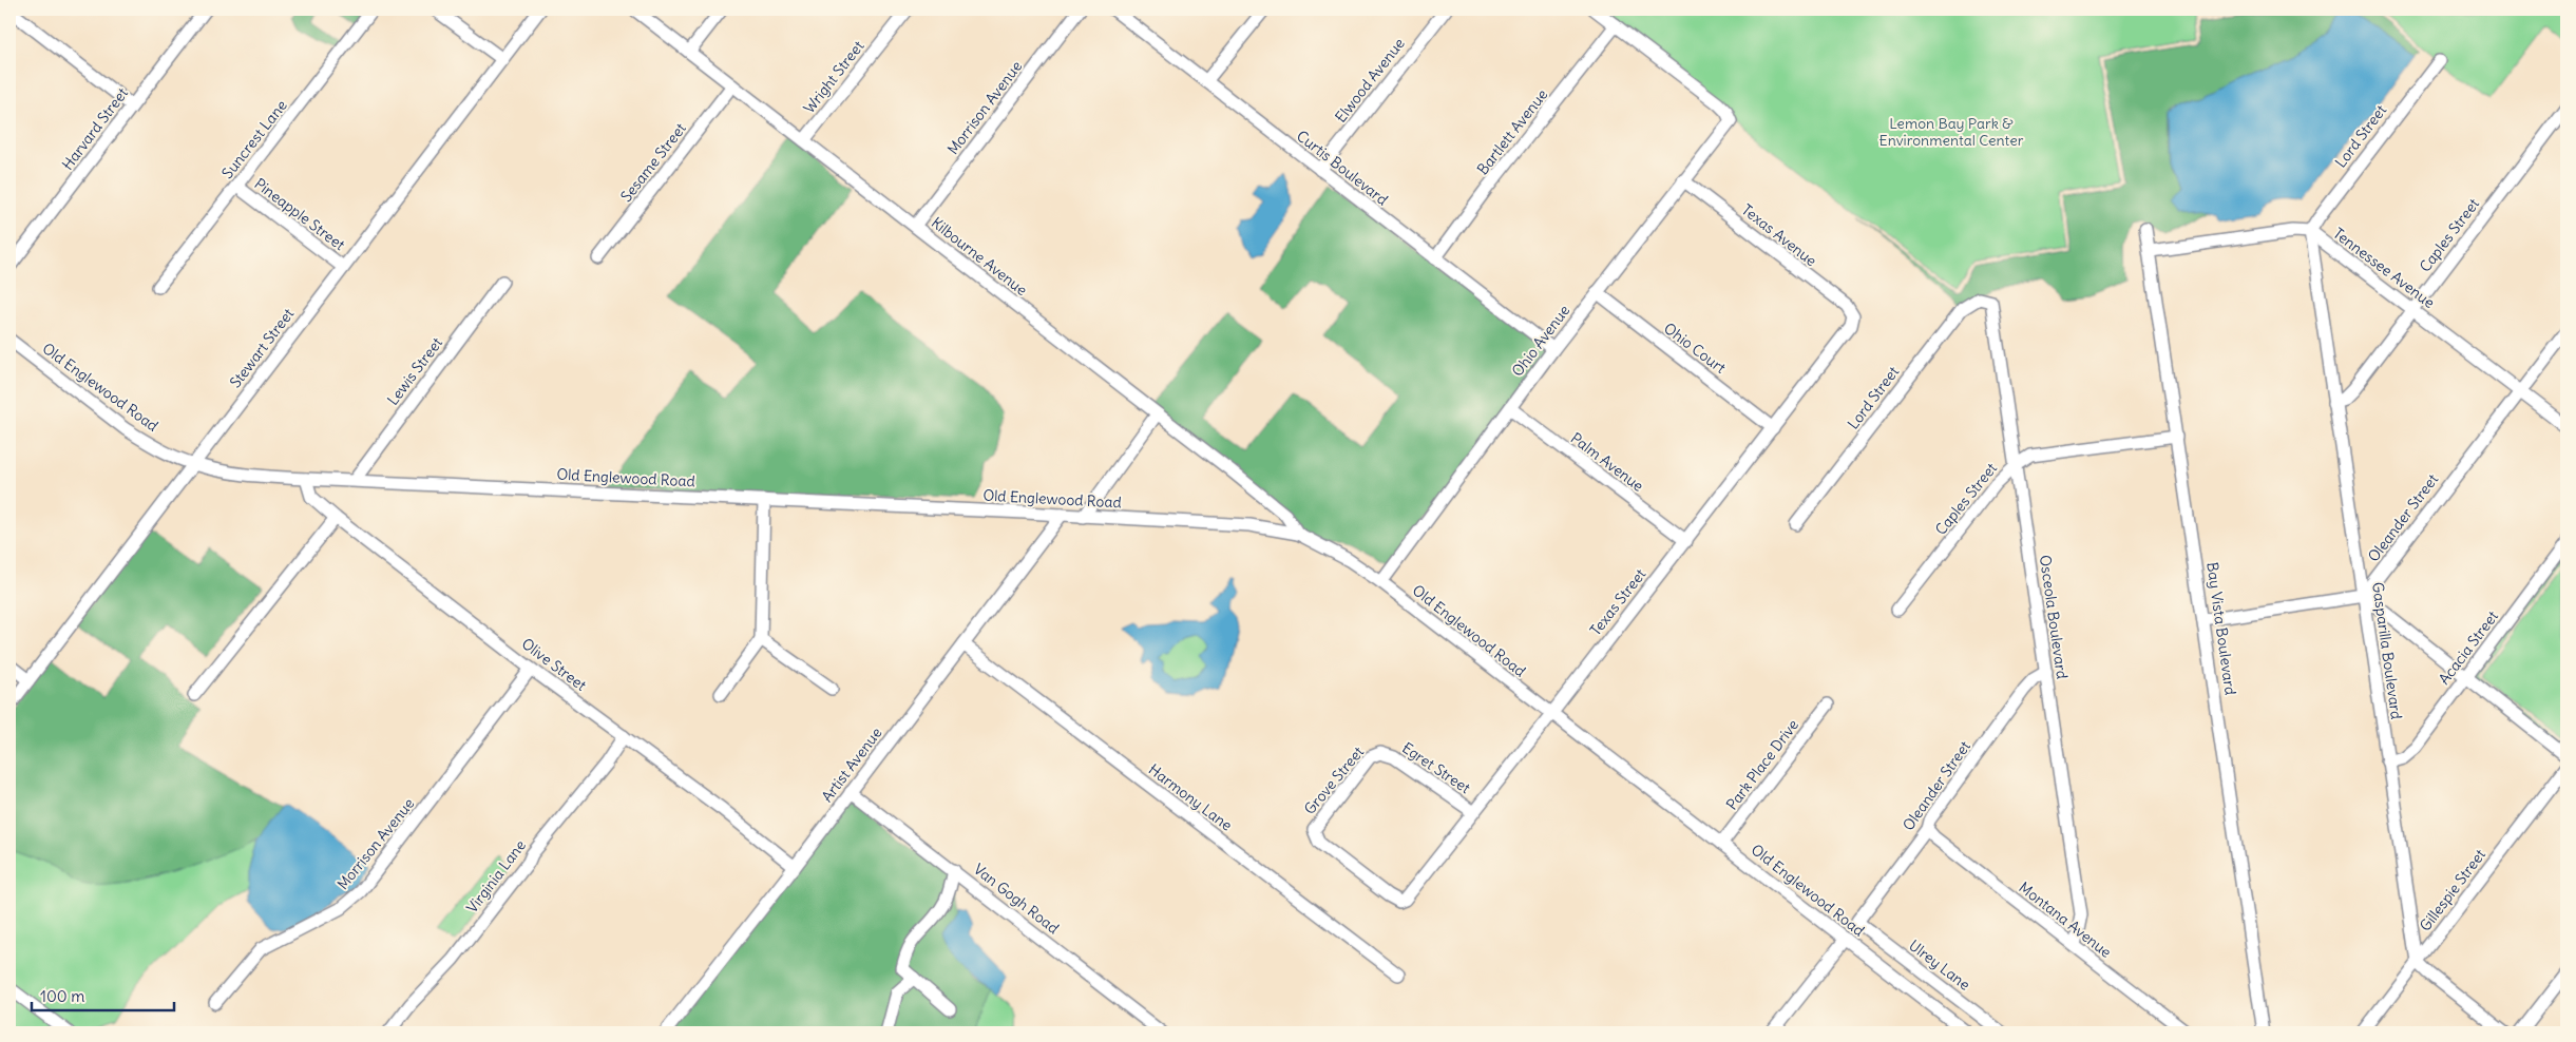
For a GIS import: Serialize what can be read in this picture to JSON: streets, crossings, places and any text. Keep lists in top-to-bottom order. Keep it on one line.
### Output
{"streets":{"street":["Wright Street","Elwood Avenue","Morrison Avenue","Harvard Street","Bartlett Avenue","Lord Street","Suncrest Lane","Sesame Street","Curtis Boulevard","Pineapple Street","Texas Avenue","Caples Street","Kilbourne Avenue","Tennessee Avenue","Ohio Avenue","Stewart Street","Ohio Court","Lewis Street","Old Englewood Road","Palm Avenue","Oleander Street","Texas Street","Osceola Boulevard","Bay Vista Boulevard","Acacia Street","Gasparilla Boulevard","Olive Street","Artist Avenue","Park Place Drive","Egret Street","Grove Street","Harmony Lane","Virginia Lane","Gillespie Street","Van Gogh Road","Montana Avenue","Ulrey Lane"]},"crossings":[["Wright Street","Kilbourne Avenue"],["Elwood Avenue","Curtis Boulevard"],["Morrison Avenue","Kilbourne Avenue"],["Morrison Avenue","Olive Street"],["Bartlett Avenue","Curtis Boulevard"],["Bartlett Avenue","Ohio Avenue"],["Lord Street","Tennessee Avenue"],["Lord Street","Osceola Boulevard"],["Lord Street","Gasparilla Boulevard"],["Suncrest Lane","Pineapple Street"],["Sesame Street","Kilbourne Avenue"],["Curtis Boulevard","Ohio Avenue"],["Pineapple Street","Stewart Street"],["Texas Avenue","Ohio Avenue"],["Texas Avenue","Texas Street"],["Caples Street","Tennessee Avenue"],["Caples Street","Osceola Boulevard"],["Caples Street","Bay Vista Boulevard"],["Caples Street","Gasparilla Boulevard"],["Kilbourne Avenue","Old Englewood Road"],["Tennessee Avenue","Oleander Street"],["Tennessee Avenue","Bay Vista Boulevard"],["Tennessee Avenue","Gasparilla Boulevard"],["Ohio Avenue","Ohio Court"],["Ohio Avenue","Old Englewood Road"],["Ohio Avenue","Palm Avenue"],["Stewart Street","Old Englewood Road"],["Ohio Court","Texas Street"],["Lewis Street","Old Englewood Road"],["Old Englewood Road","Texas Street"],["Old Englewood Road","Olive Street"],["Old Englewood Road","Artist Avenue"],["Old Englewood Road","Park Place Drive"],["Palm Avenue","Texas Street"],["Oleander Street","Osceola Boulevard"],["Oleander Street","Gasparilla Boulevard"],["Oleander Street","Montana Avenue"],["Oleander Street","Ulrey Lane"],["Texas Street","Egret Street"],["Texas Street","Grove Street"],["Osceola Boulevard","Montana Avenue"],["Acacia Street","Gasparilla Boulevard"],["Gasparilla Boulevard","Gillespie Street"],["Olive Street","Artist Avenue"],["Olive Street","Virginia Lane"],["Artist Avenue","Harmony Lane"],["Artist Avenue","Van Gogh Road"],["Egret Street","Grove Street"]],"parks":["Lemon Bay Park & Environmental Center"],"scale_bar":"100 m"}
